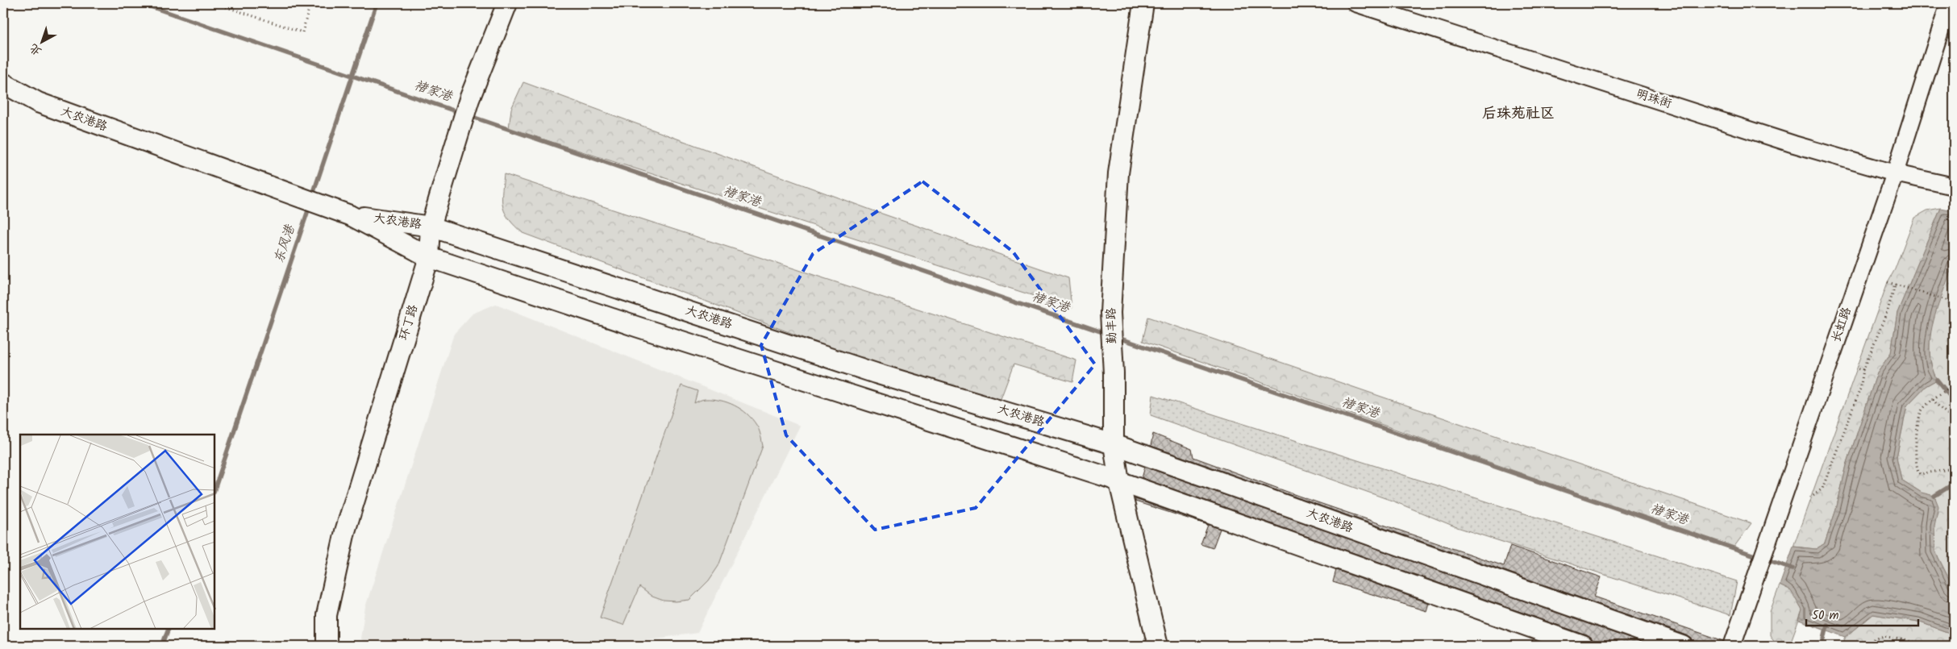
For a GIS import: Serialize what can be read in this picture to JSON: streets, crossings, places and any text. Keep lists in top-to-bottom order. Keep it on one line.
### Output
{"streets":{"main road":["大农港路","环丁路","勤丰路"],"street":["明珠街","长虹路"]},"crossings":[["明珠街","长虹路"],["大农港路","环丁路"],["大农港路","勤丰路"]],"districts":["后珠苑社区"],"water":["褚家港","东风港"],"scale_bar":"50 m","north":"bottom left"}
